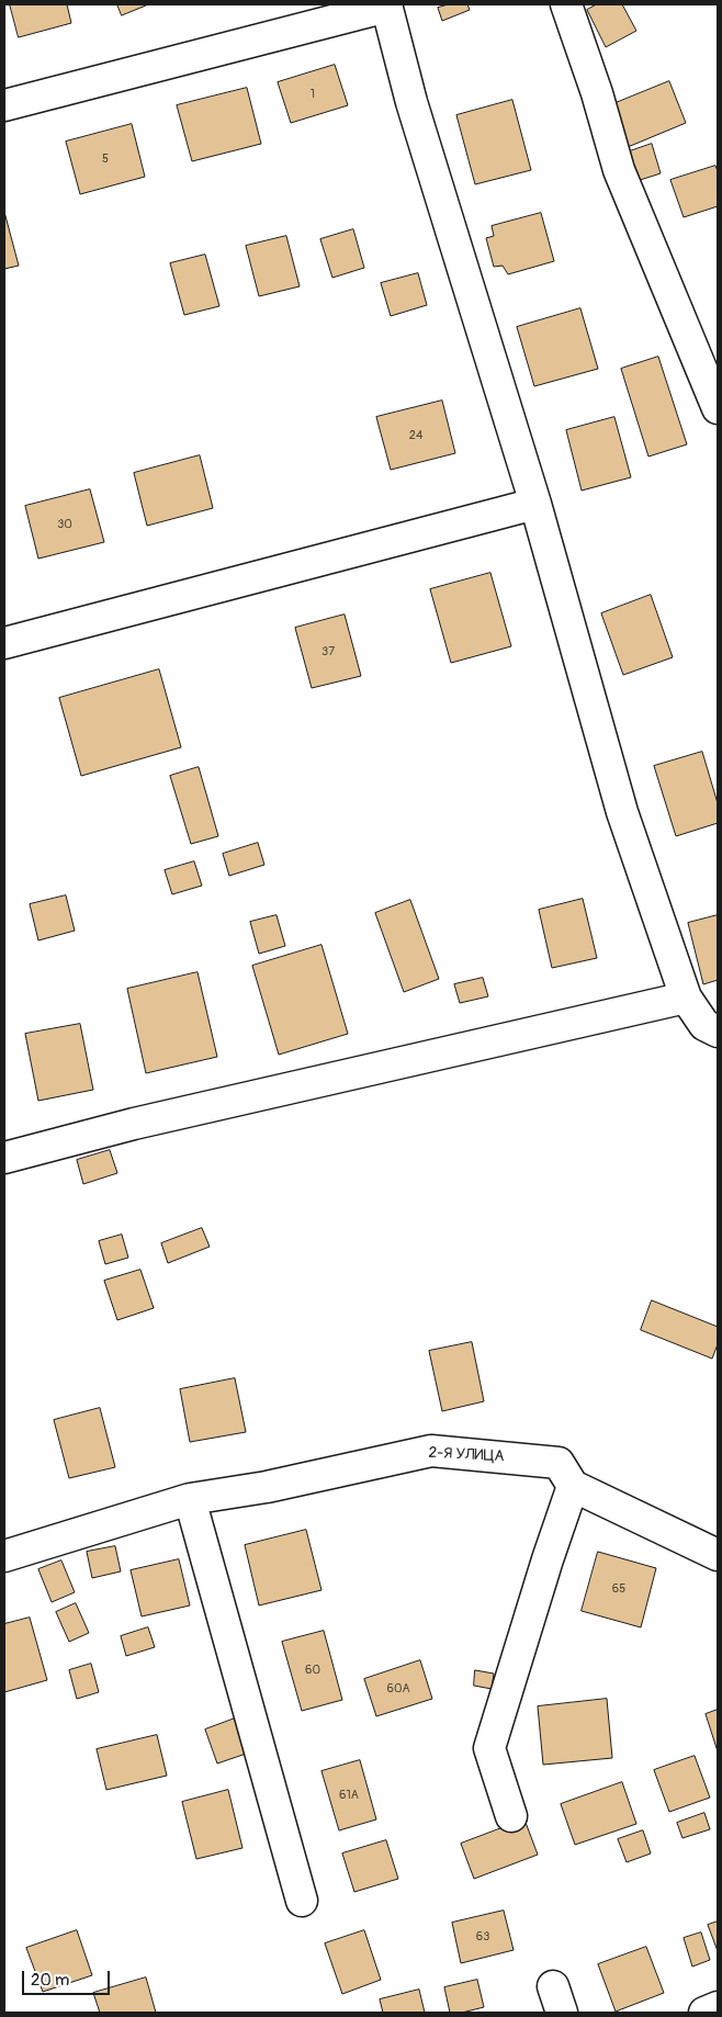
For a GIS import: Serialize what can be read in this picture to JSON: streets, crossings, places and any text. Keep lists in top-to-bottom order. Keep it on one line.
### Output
{"streets":{"street":["2-Я УЛИЦА"]},"house_numbers":["1","5","24","30","37","65","60","60А","61А","63"],"scale_bar":"20 m"}
